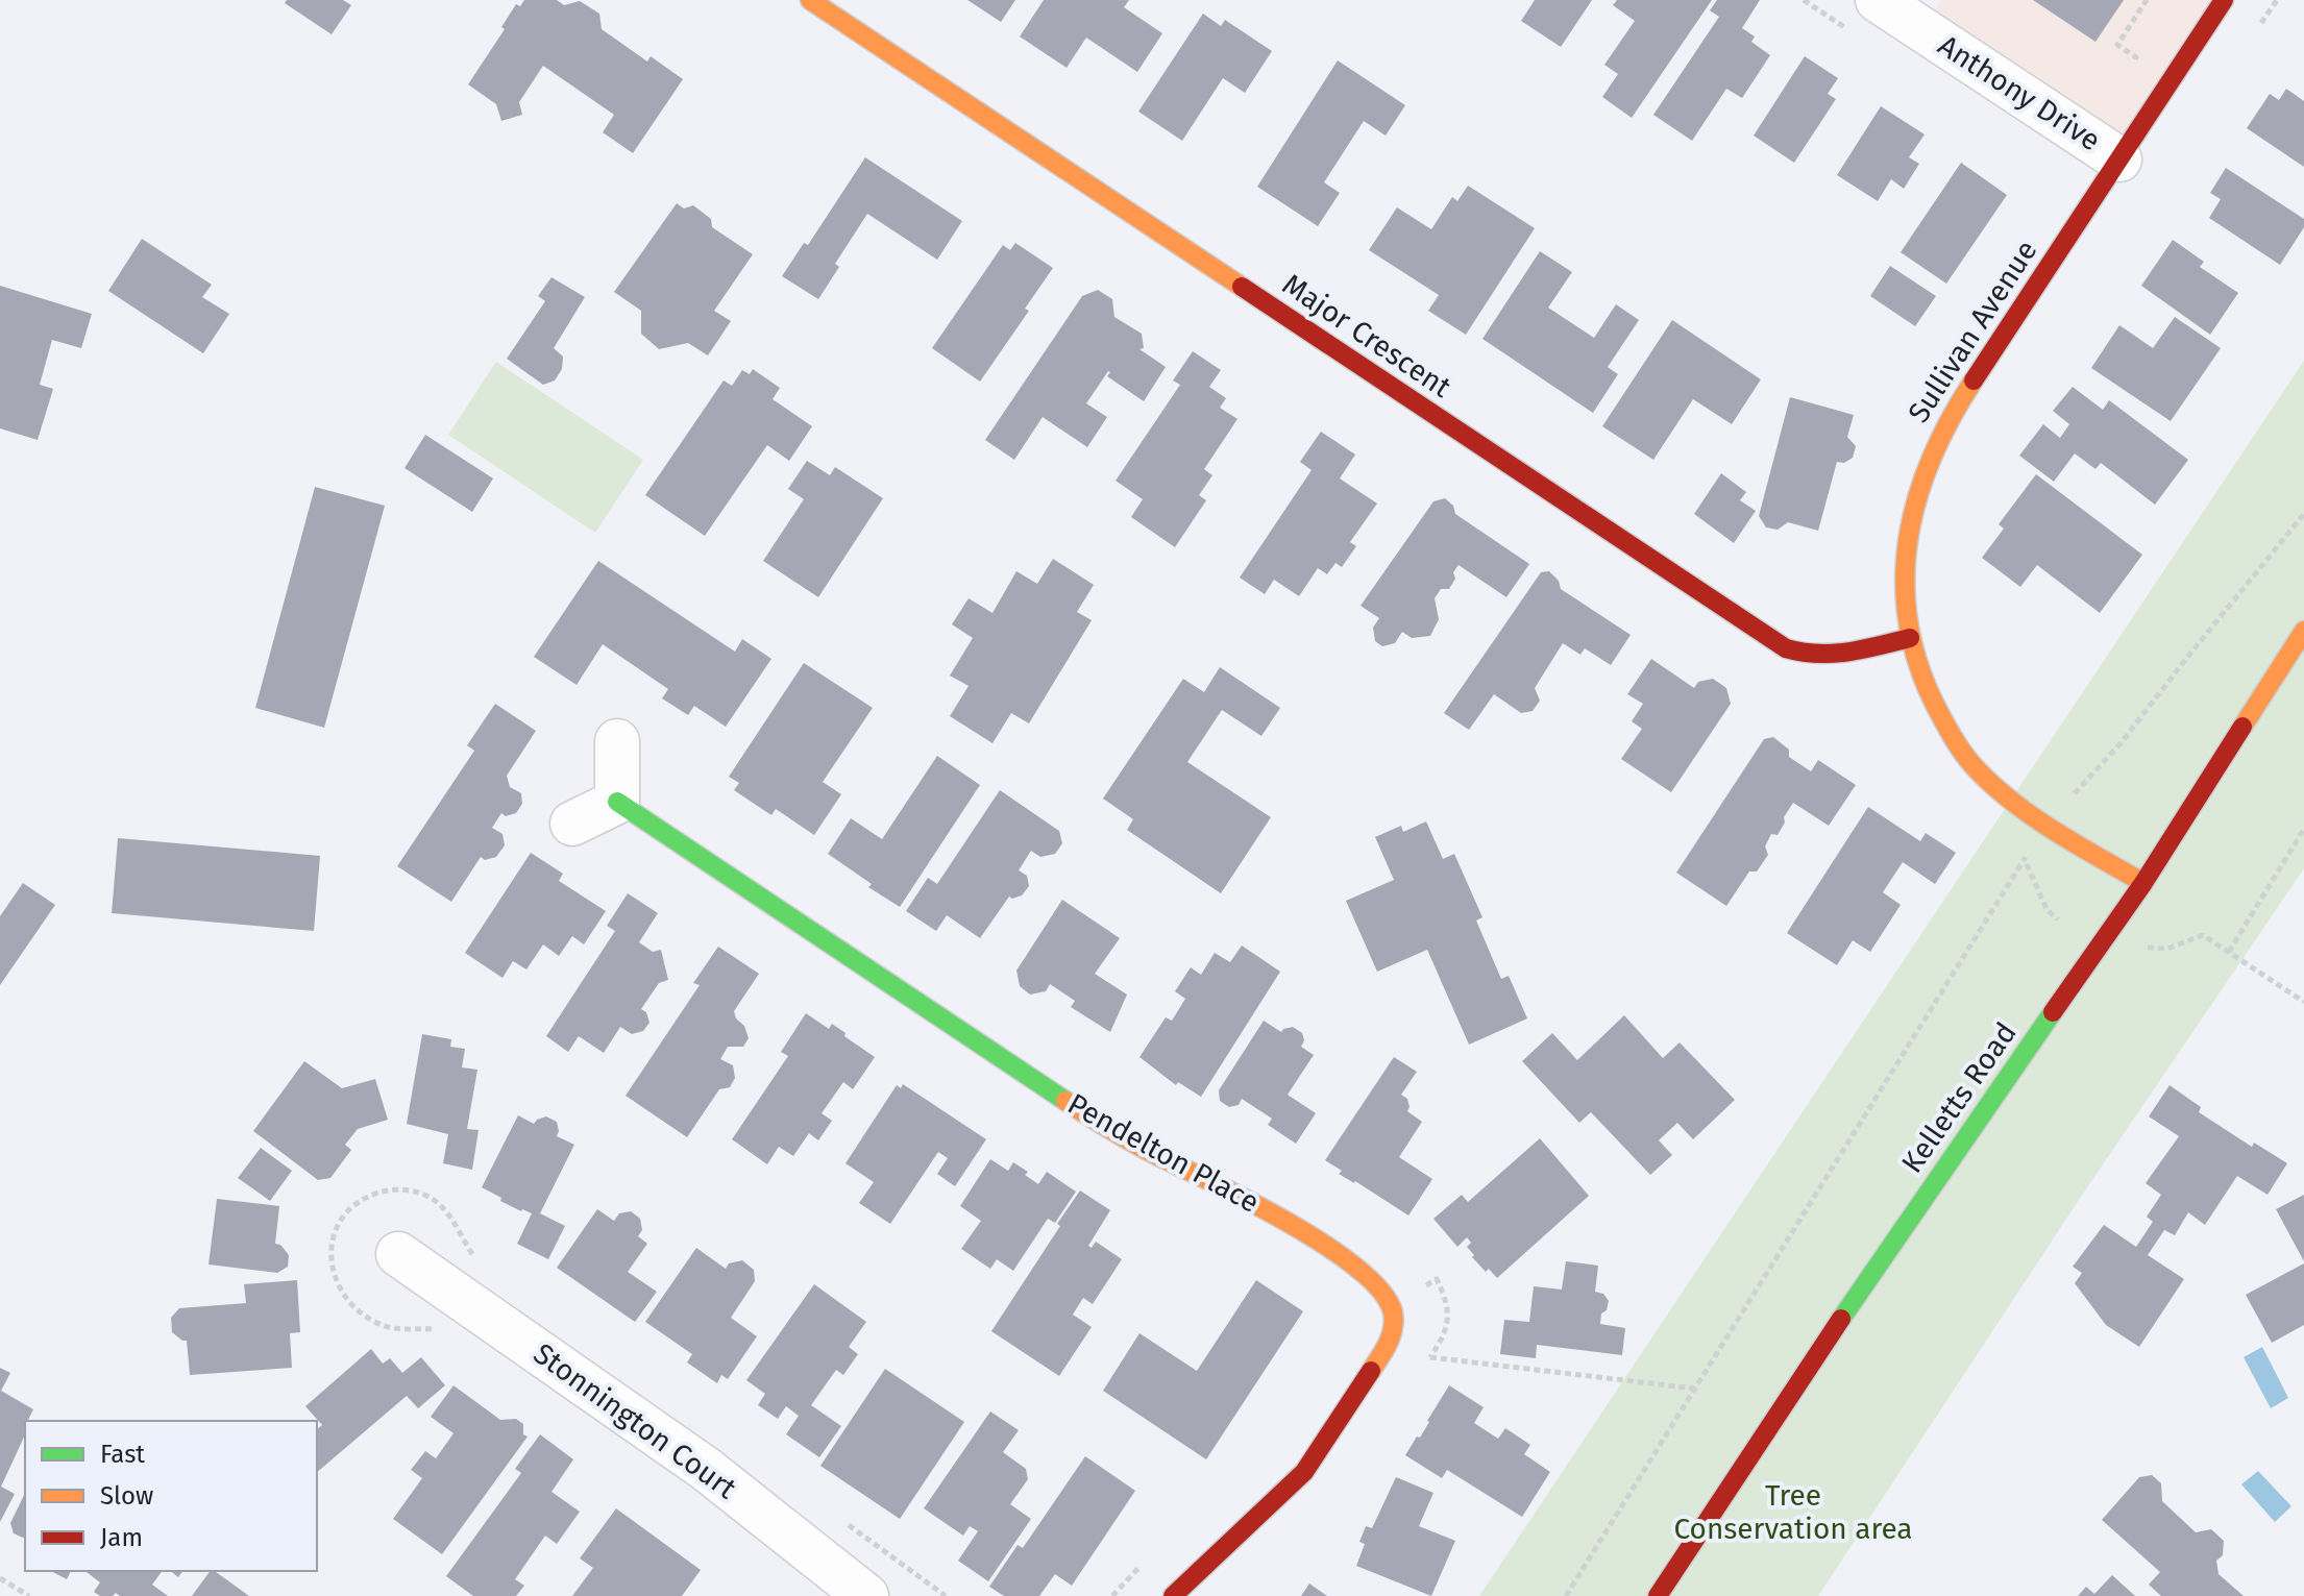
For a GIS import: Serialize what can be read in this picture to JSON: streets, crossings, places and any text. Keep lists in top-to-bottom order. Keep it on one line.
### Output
{"streets":{"street":["Anthony Drive","Sullivan Avenue","Major Crescent","Kelletts Road","Pendelton Place","Stonnington Court"]},"crossings":[["Anthony Drive","Sullivan Avenue"],["Sullivan Avenue","Major Crescent"],["Sullivan Avenue","Kelletts Road"]],"parks":["Tree Conservation area"],"legend":["Fast","Slow","Jam"]}
